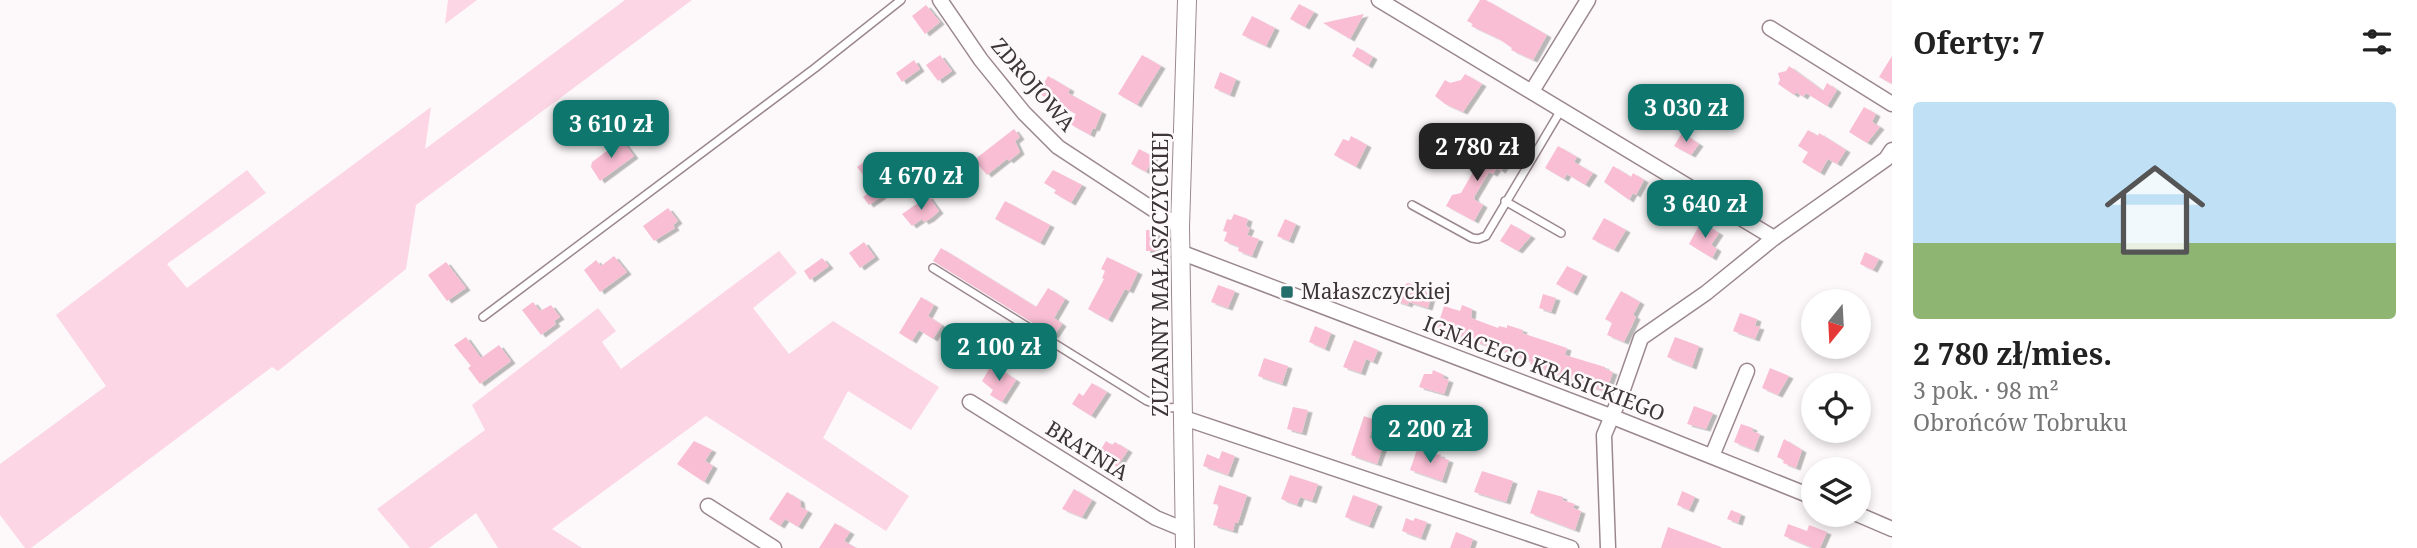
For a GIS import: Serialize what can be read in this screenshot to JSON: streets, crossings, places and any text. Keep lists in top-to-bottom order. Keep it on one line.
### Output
{"streets":{"street":["ZDROJOWA","ZUZANNY MAŁASZCZYCKIEJ","IGNACEGO KRASICKIEGO","BRATNIA"]},"crossings":[["ZDROJOWA","ZUZANNY MAŁASZCZYCKIEJ"],["ZUZANNY MAŁASZCZYCKIEJ","IGNACEGO KRASICKIEGO"],["ZUZANNY MAŁASZCZYCKIEJ","BRATNIA"]],"places":{"transit":["Małaszczyckiej"]},"north":"bottom","page":{"heading":"Oferty: 7","price":["3 030 zł","3 610 zł","2 780 zł","4 670 zł","3 640 zł","2 100 zł","2 200 zł"],"list":[{"name":"2 780 zł/mies.","note":"3 pok. · 98 m² · Obrońców Tobruku"}]}}
